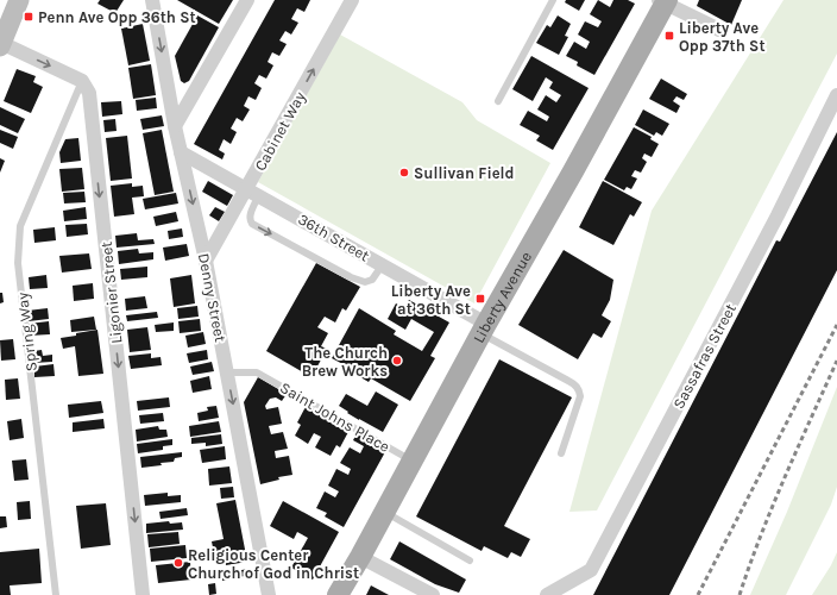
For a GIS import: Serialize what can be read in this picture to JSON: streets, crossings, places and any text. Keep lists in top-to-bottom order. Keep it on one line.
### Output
{"streets":{"main road":["Liberty Avenue"],"street":["Cabinet Way","36th Street","Ligonier Street","Denny Street","Sassafras Street"],"lane":["Spring Way","Saint Johns Place"]},"crossings":[["Cabinet Way","36th Street"],["Cabinet Way","Denny Street"],["36th Street","Denny Street"],["36th Street","Liberty Avenue"],["Ligonier Street","Spring Way"],["Denny Street","Saint Johns Place"],["Liberty Avenue","Saint Johns Place"]],"one_way":["Ligonier Street","Denny Street"],"places":{"transit":["Penn Ave Opp 36th St","Liberty Ave Opp 37th St","Liberty Ave at 36th St"],"other":["Sullivan Field","The Church Brew Works","Religious Center Church of God in Christ"]}}
